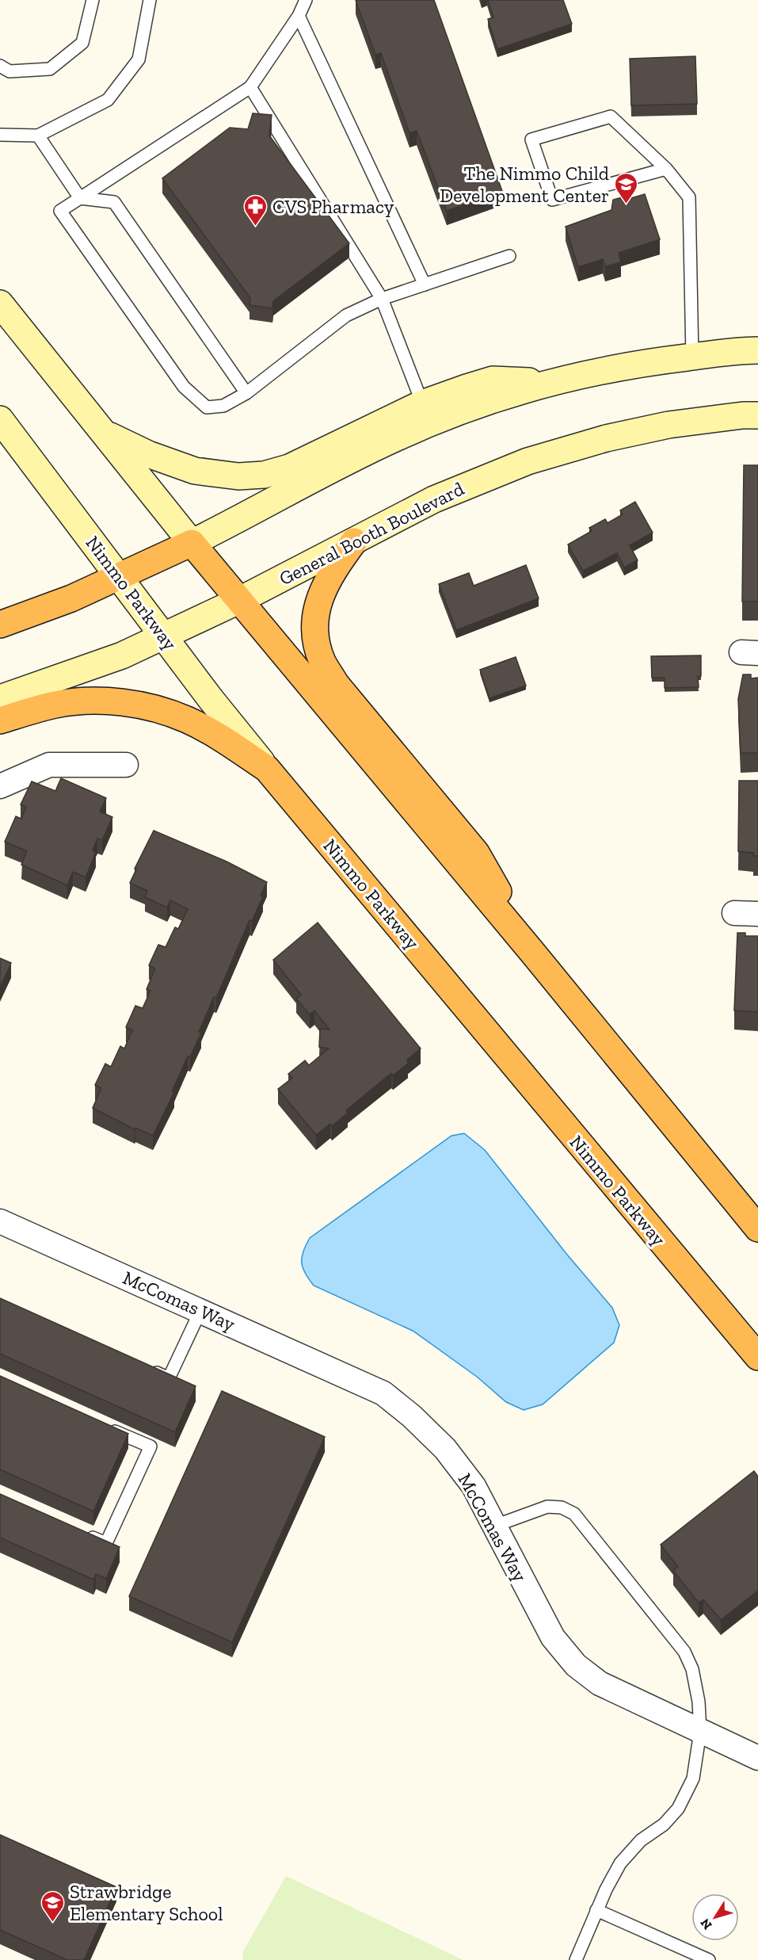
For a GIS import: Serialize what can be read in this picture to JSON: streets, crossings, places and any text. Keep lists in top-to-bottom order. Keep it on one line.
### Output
{"streets":{"highway":["Nimmo Parkway"],"main road":["General Booth Boulevard"],"street":["McComas Way"]},"crossings":[["General Booth Boulevard","Nimmo Parkway"]],"places":{"school or university":["The Nimmo Child Development Center","Strawbridge Elementary School"],"pharmacy":["CVS Pharmacy"]},"north":"bottom left"}
